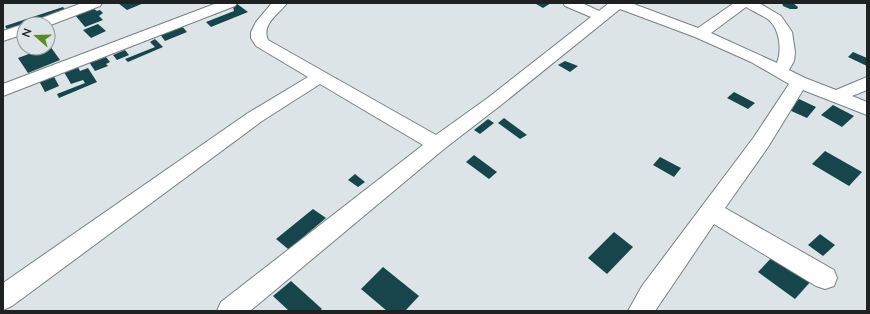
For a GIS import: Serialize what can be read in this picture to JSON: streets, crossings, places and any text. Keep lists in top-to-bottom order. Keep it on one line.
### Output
{"north":"left"}
